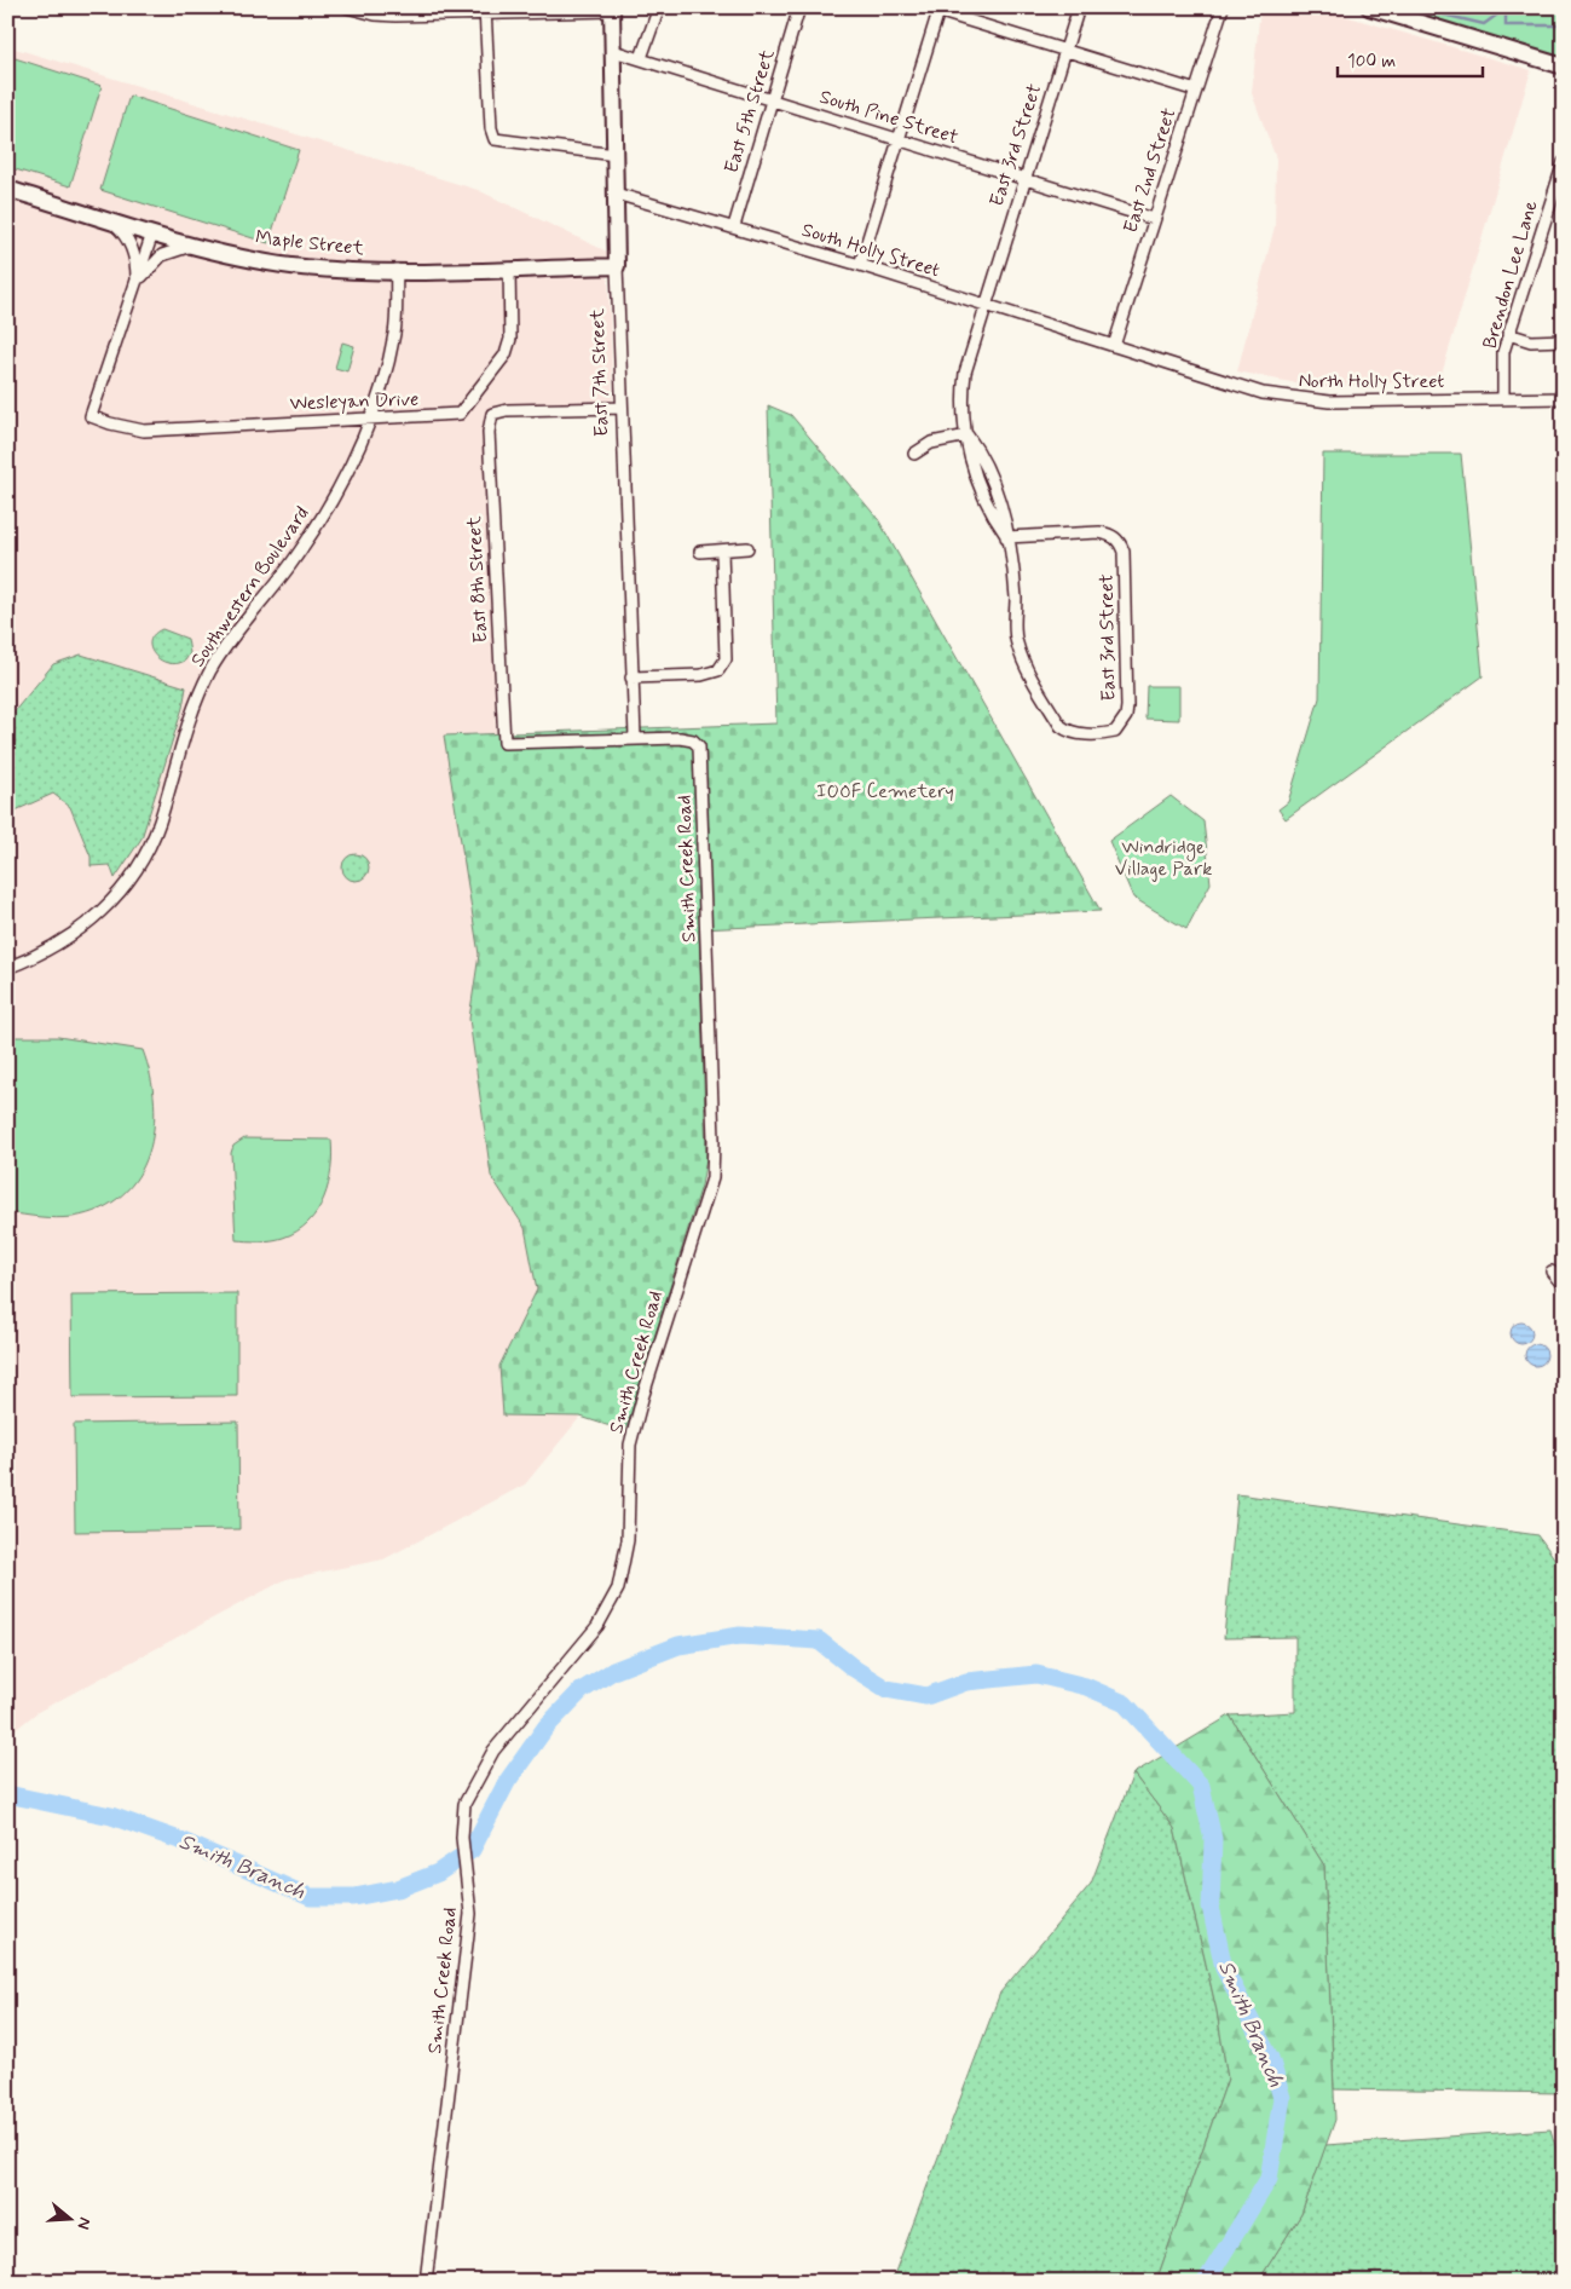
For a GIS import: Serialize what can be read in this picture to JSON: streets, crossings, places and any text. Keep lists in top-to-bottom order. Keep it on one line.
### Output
{"streets":{"street":["East 5th Street","South Pine Street","East 3rd Street","East 2nd Street","Maple Street","South Holly Street","Brendon Lee Lane","East 7th Street","North Holly Street","Wesleyan Drive","East 8th Street","Southwestern Boulevard","Smith Creek Road"]},"crossings":[["East 5th Street","South Pine Street"],["East 5th Street","South Holly Street"],["South Pine Street","East 3rd Street"],["South Pine Street","East 2nd Street"],["South Pine Street","East 7th Street"],["East 3rd Street","South Holly Street"],["East 2nd Street","South Holly Street"],["East 2nd Street","North Holly Street"],["Maple Street","East 7th Street"],["Maple Street","Wesleyan Drive"],["Maple Street","Southwestern Boulevard"],["South Holly Street","East 7th Street"],["South Holly Street","North Holly Street"],["Brendon Lee Lane","North Holly Street"],["East 7th Street","East 8th Street"],["East 7th Street","Smith Creek Road"],["Wesleyan Drive","Southwestern Boulevard"],["East 8th Street","Smith Creek Road"]],"water":["Smith Branch"],"parks":["IOOF Cemetery","Windridge Village Park"],"scale_bar":"100 m","north":"right"}
